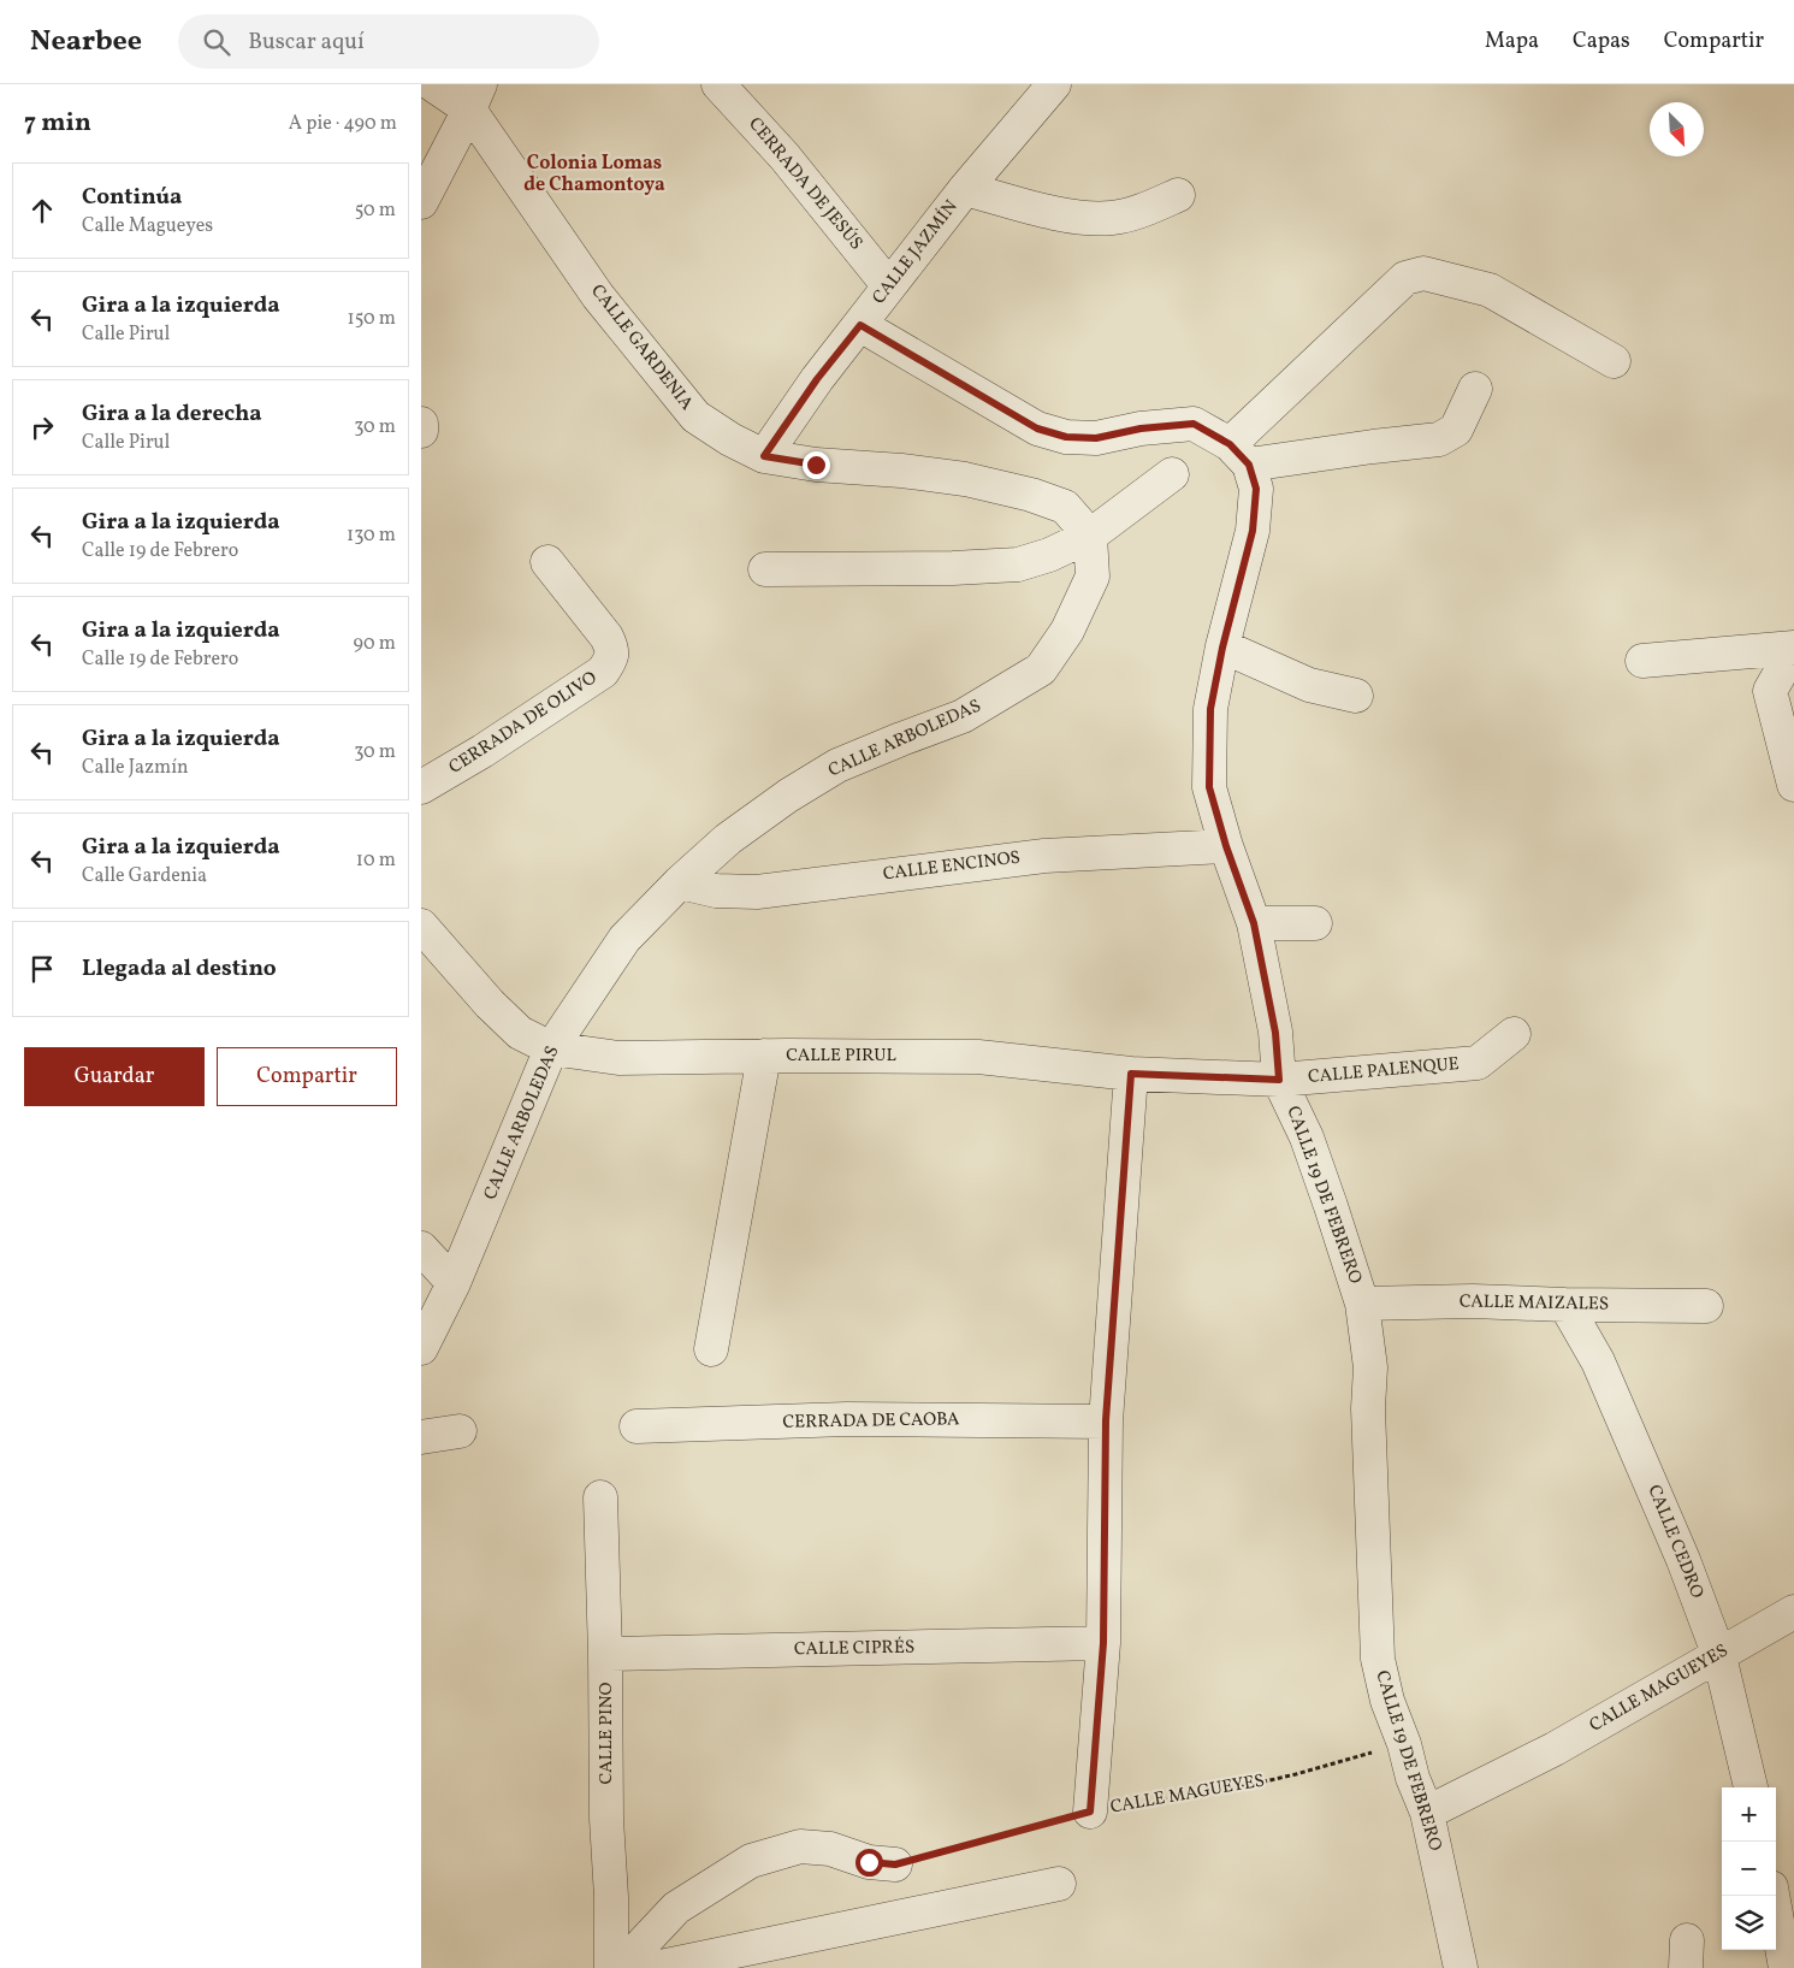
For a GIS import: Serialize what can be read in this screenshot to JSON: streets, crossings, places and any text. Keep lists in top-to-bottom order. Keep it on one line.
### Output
{"streets":{"street":["CERRADA DE JESÚS","CALLE JAZMÍN","CALLE GARDENIA","CERRADA DE OLIVO","CALLE ARBOLEDAS","CALLE ENCINOS","CALLE PIRUL","CALLE PALENQUE","CALLE 19 DE FEBRERO","CALLE MAIZALES","CERRADA DE CAOBA","CALLE CEDRO","CALLE CIPRÉS","CALLE MAGUEYES","CALLE PINO"]},"crossings":[["CERRADA DE JESÚS","CALLE JAZMÍN"],["CALLE JAZMÍN","CALLE GARDENIA"],["CALLE GARDENIA","CALLE ARBOLEDAS"],["CALLE ARBOLEDAS","CALLE ENCINOS"],["CALLE ARBOLEDAS","CALLE PIRUL"],["CALLE ENCINOS","CALLE 19 DE FEBRERO"],["CALLE PIRUL","CALLE PALENQUE"],["CALLE PIRUL","CALLE 19 DE FEBRERO"],["CALLE PALENQUE","CALLE 19 DE FEBRERO"],["CALLE 19 DE FEBRERO","CALLE MAIZALES"],["CALLE 19 DE FEBRERO","CALLE MAGUEYES"],["CALLE MAIZALES","CALLE CEDRO"],["CALLE CEDRO","CALLE MAGUEYES"],["CALLE CIPRÉS","CALLE PINO"]],"districts":["Colonia Lomas de Chamontoya"],"north":"bottom right","page":{"header":"Nearbee","search":"Buscar aquí","nav":["Mapa","Capas","Compartir"],"heading":["7 min","A pie · 490 m"],"list":[["Continúa","Calle Magueyes","50 m"],["Gira a la izquierda","Calle Pirul","150 m"],["Gira a la derecha","Calle Pirul","30 m"],["Gira a la izquierda","Calle 19 de Febrero","130 m"],["Gira a la izquierda","Calle 19 de Febrero","90 m"],["Gira a la izquierda","Calle Jazmín","30 m"],["Gira a la izquierda","Calle Gardenia","10 m"],"Llegada al destino"],"buttons":["Guardar","Compartir"],"map_buttons":["+","−"]}}
